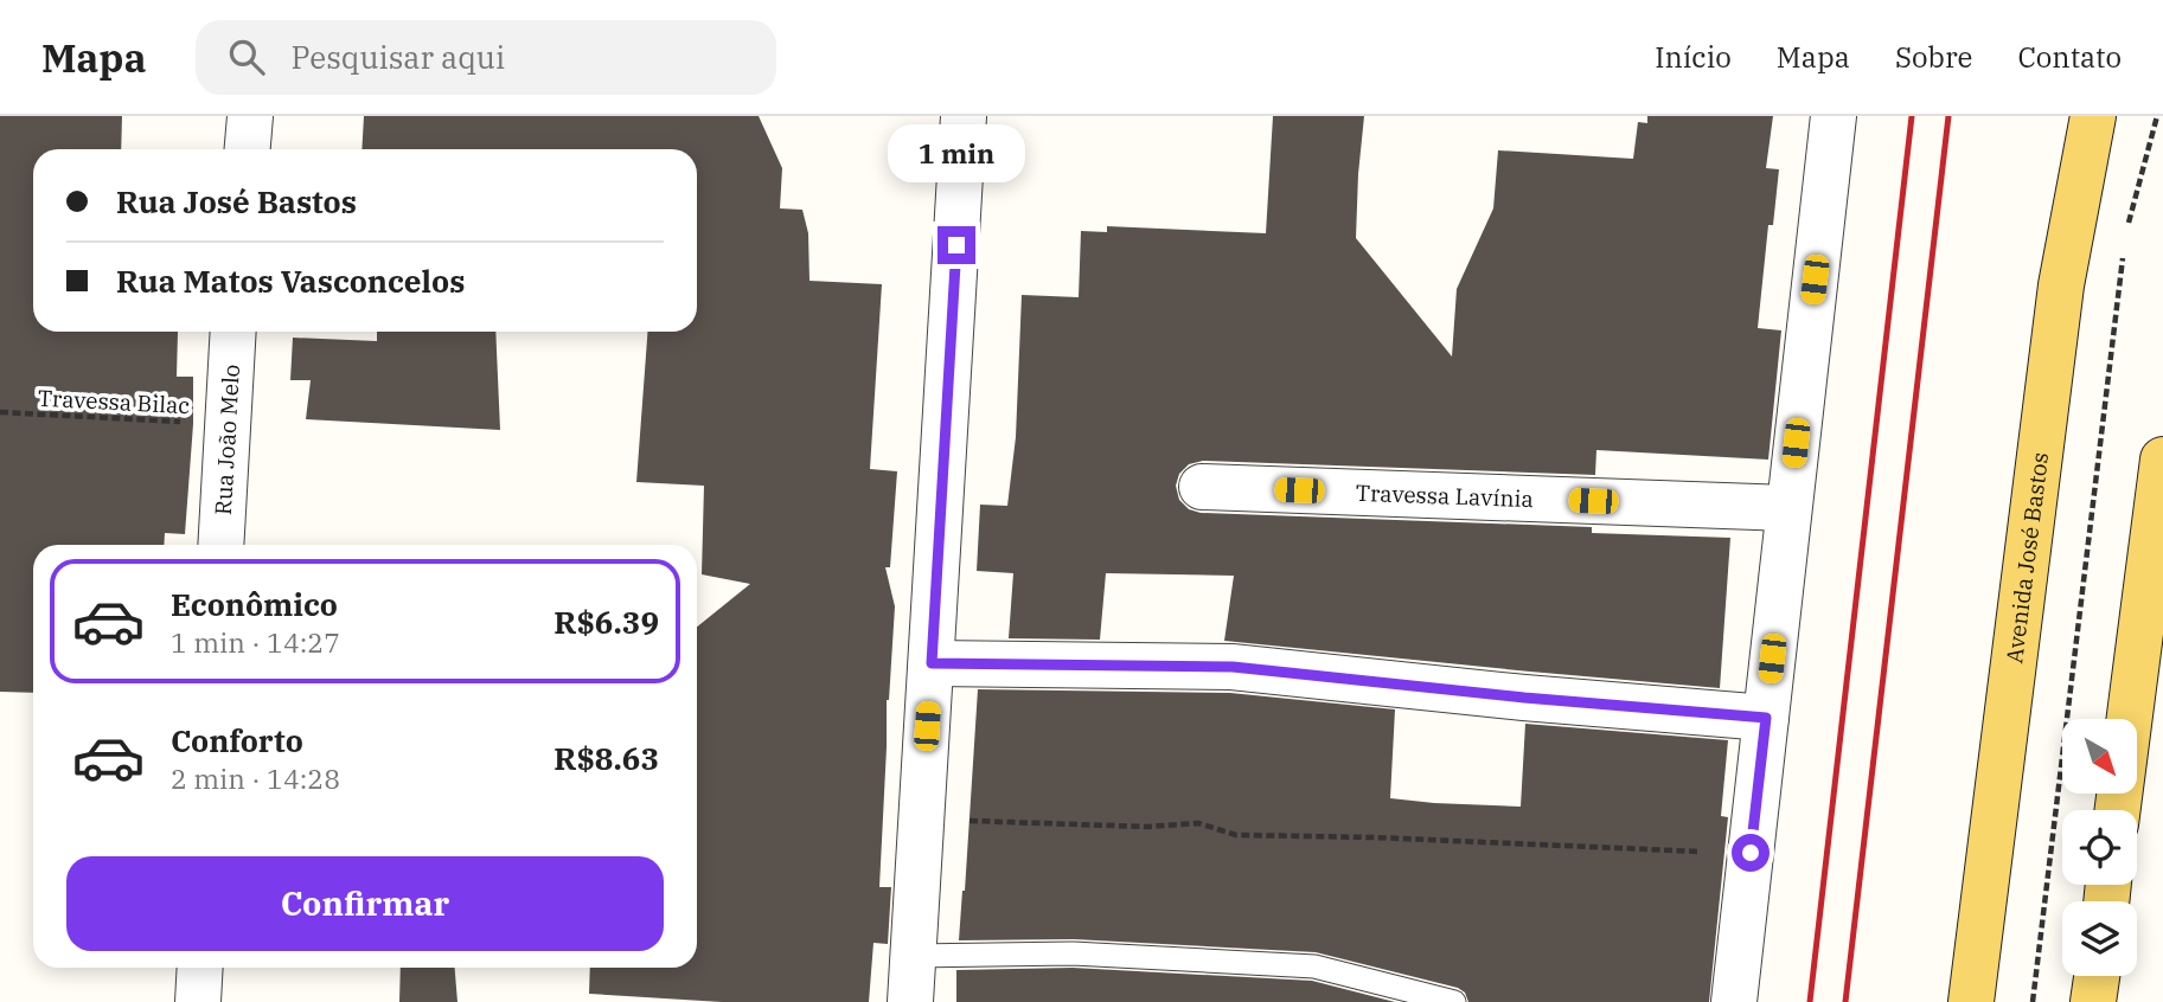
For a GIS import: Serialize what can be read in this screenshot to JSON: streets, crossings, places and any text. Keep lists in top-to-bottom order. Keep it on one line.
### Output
{"streets":{"main road":["Avenida José Bastos"],"street":["Rua João Melo","Travessa Lavínia"],"path":["Travessa Bilac"]},"crossings":[["Travessa Bilac","Rua João Melo"]],"north":"bottom right","page":{"header":"Mapa","search":"Pesquisar aqui","nav":["Início","Mapa","Sobre","Contato"],"bubble":"1 min","banner":["Rua José Bastos","Rua Matos Vasconcelos"],"list":[{"name":"Econômico","note":"1 min · 14:27","value":"R$6.39"},{"name":"Conforto","note":"2 min · 14:28","value":"R$8.63"}],"buttons":"Confirmar"}}
